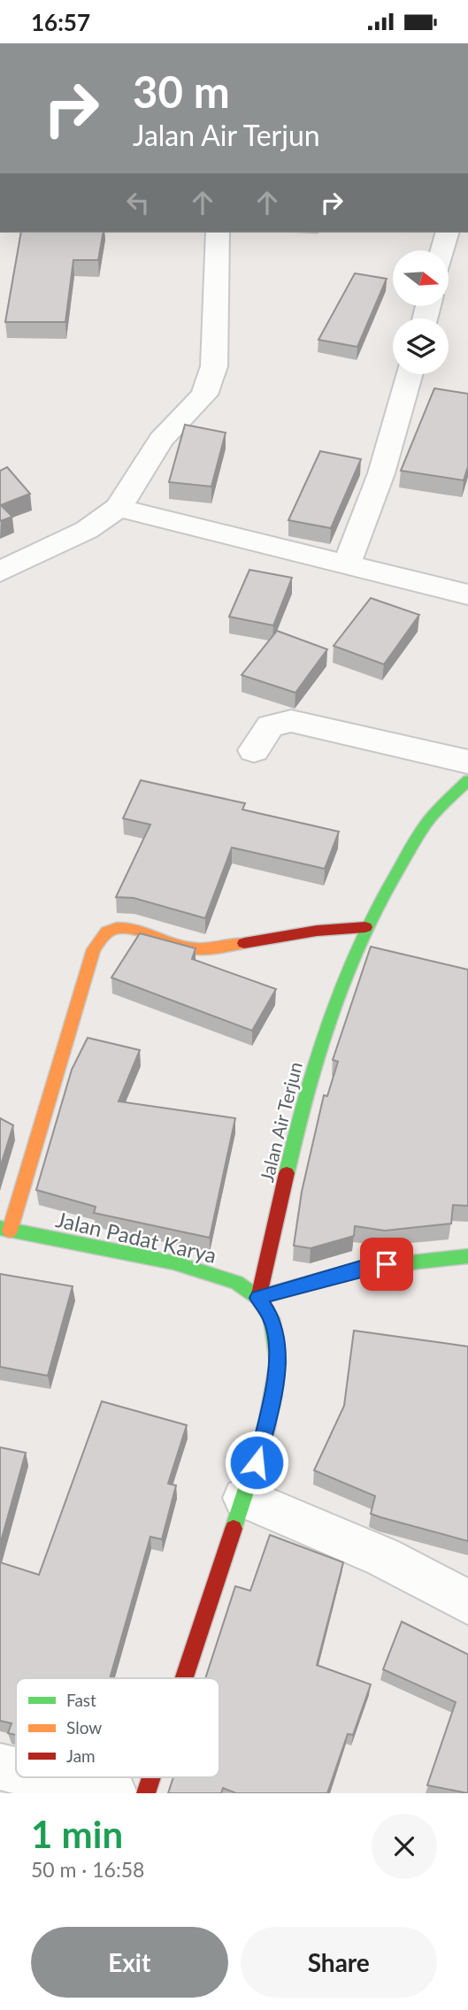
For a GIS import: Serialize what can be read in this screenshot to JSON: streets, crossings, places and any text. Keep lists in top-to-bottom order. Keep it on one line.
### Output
{"streets":{"street":["Jalan Air Terjun","Jalan Padat Karya"]},"crossings":[["Jalan Air Terjun","Jalan Padat Karya"]],"legend":["Fast","Slow","Jam"],"north":"right","page":{"status":"16:57","turn":["30 m","Jalan Air Terjun"],"heading":["1 min","50 m · 16:58"],"buttons":["Exit","Share"]}}
